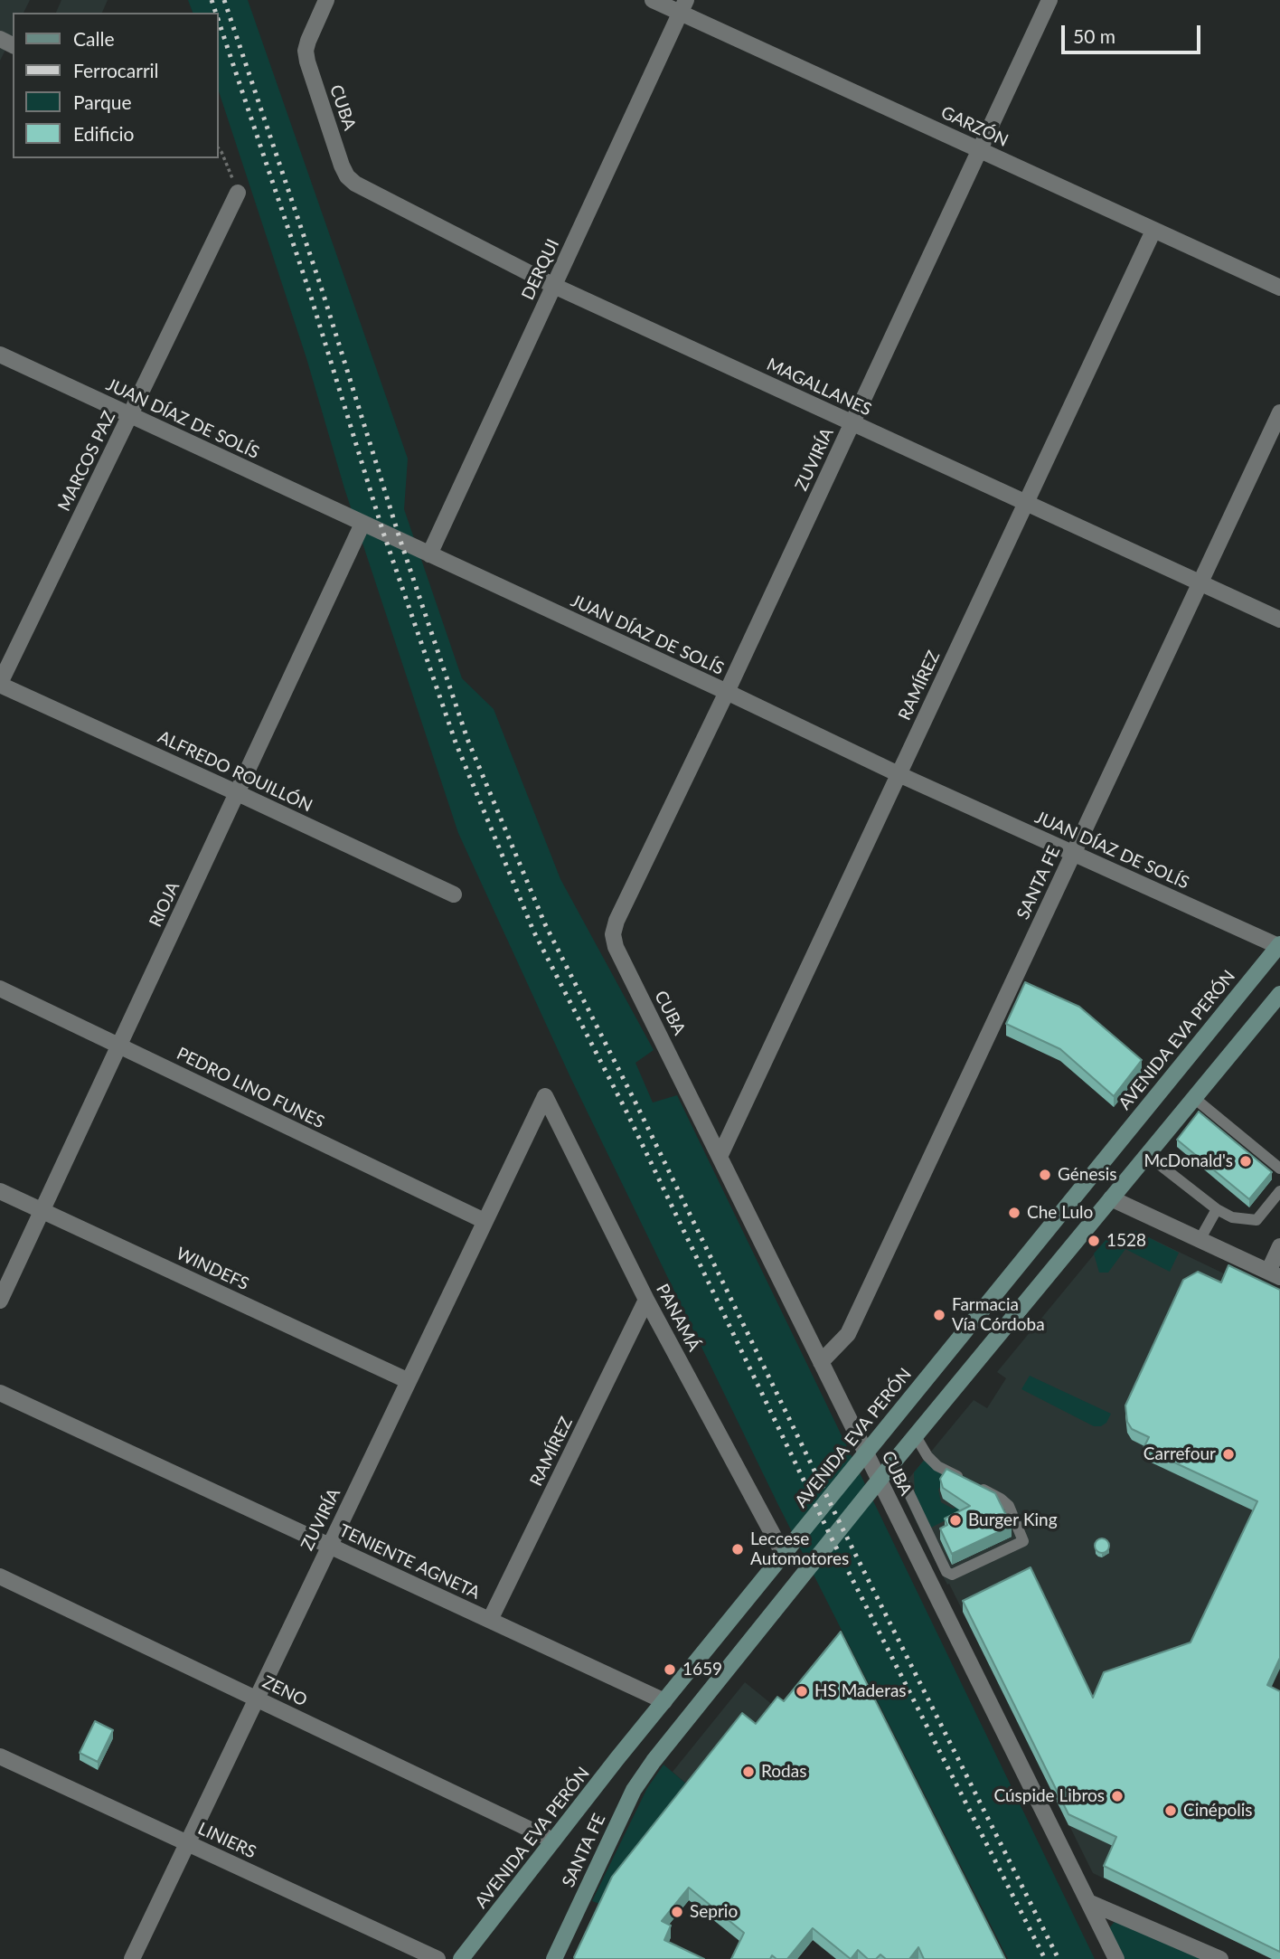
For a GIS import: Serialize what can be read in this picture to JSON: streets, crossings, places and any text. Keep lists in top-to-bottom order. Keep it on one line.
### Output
{"streets":{"main road":["SANTA FE","AVENIDA EVA PERÓN"],"street":["CUBA","GARZÓN","DERQUI","MAGALLANES","JUAN DÍAZ DE SOLÍS","ZUVIRÍA","MARCOS PAZ","RAMÍREZ","ALFREDO ROUILLÓN","RIOJA","PEDRO LINO FUNES","WINDEFS","PANAMÁ","TENIENTE AGNETA","ZENO","LINIERS"]},"crossings":[["CUBA","MAGALLANES"],["CUBA","ZUVIRÍA"],["CUBA","RAMÍREZ"],["CUBA","SANTA FE"],["CUBA","AVENIDA EVA PERÓN"],["GARZÓN","DERQUI"],["GARZÓN","ZUVIRÍA"],["GARZÓN","RAMÍREZ"],["DERQUI","MAGALLANES"],["DERQUI","JUAN DÍAZ DE SOLÍS"],["MAGALLANES","ZUVIRÍA"],["MAGALLANES","RAMÍREZ"],["MAGALLANES","SANTA FE"],["JUAN DÍAZ DE SOLÍS","ZUVIRÍA"],["JUAN DÍAZ DE SOLÍS","MARCOS PAZ"],["JUAN DÍAZ DE SOLÍS","RAMÍREZ"],["JUAN DÍAZ DE SOLÍS","SANTA FE"],["JUAN DÍAZ DE SOLÍS","RIOJA"],["JUAN DÍAZ DE SOLÍS","AVENIDA EVA PERÓN"],["ZUVIRÍA","PEDRO LINO FUNES"],["ZUVIRÍA","WINDEFS"],["ZUVIRÍA","PANAMÁ"],["ZUVIRÍA","TENIENTE AGNETA"],["ZUVIRÍA","ZENO"],["ZUVIRÍA","LINIERS"],["MARCOS PAZ","ALFREDO ROUILLÓN"],["RAMÍREZ","PANAMÁ"],["RAMÍREZ","TENIENTE AGNETA"],["ALFREDO ROUILLÓN","RIOJA"],["RIOJA","PEDRO LINO FUNES"],["RIOJA","WINDEFS"],["AVENIDA EVA PERÓN","PANAMÁ"],["AVENIDA EVA PERÓN","TENIENTE AGNETA"],["AVENIDA EVA PERÓN","ZENO"]],"places":["McDonald's","Génesis","Che Lulo","1528","Farmacia Vía Córdoba","Carrefour","Burger King","Leccese Automotores","1659","HS Maderas","Rodas","Cúspide Libros","Cinépolis","Seprio"],"legend":["Calle","Ferrocarril","Parque","Edificio"],"scale_bar":"50 m"}
